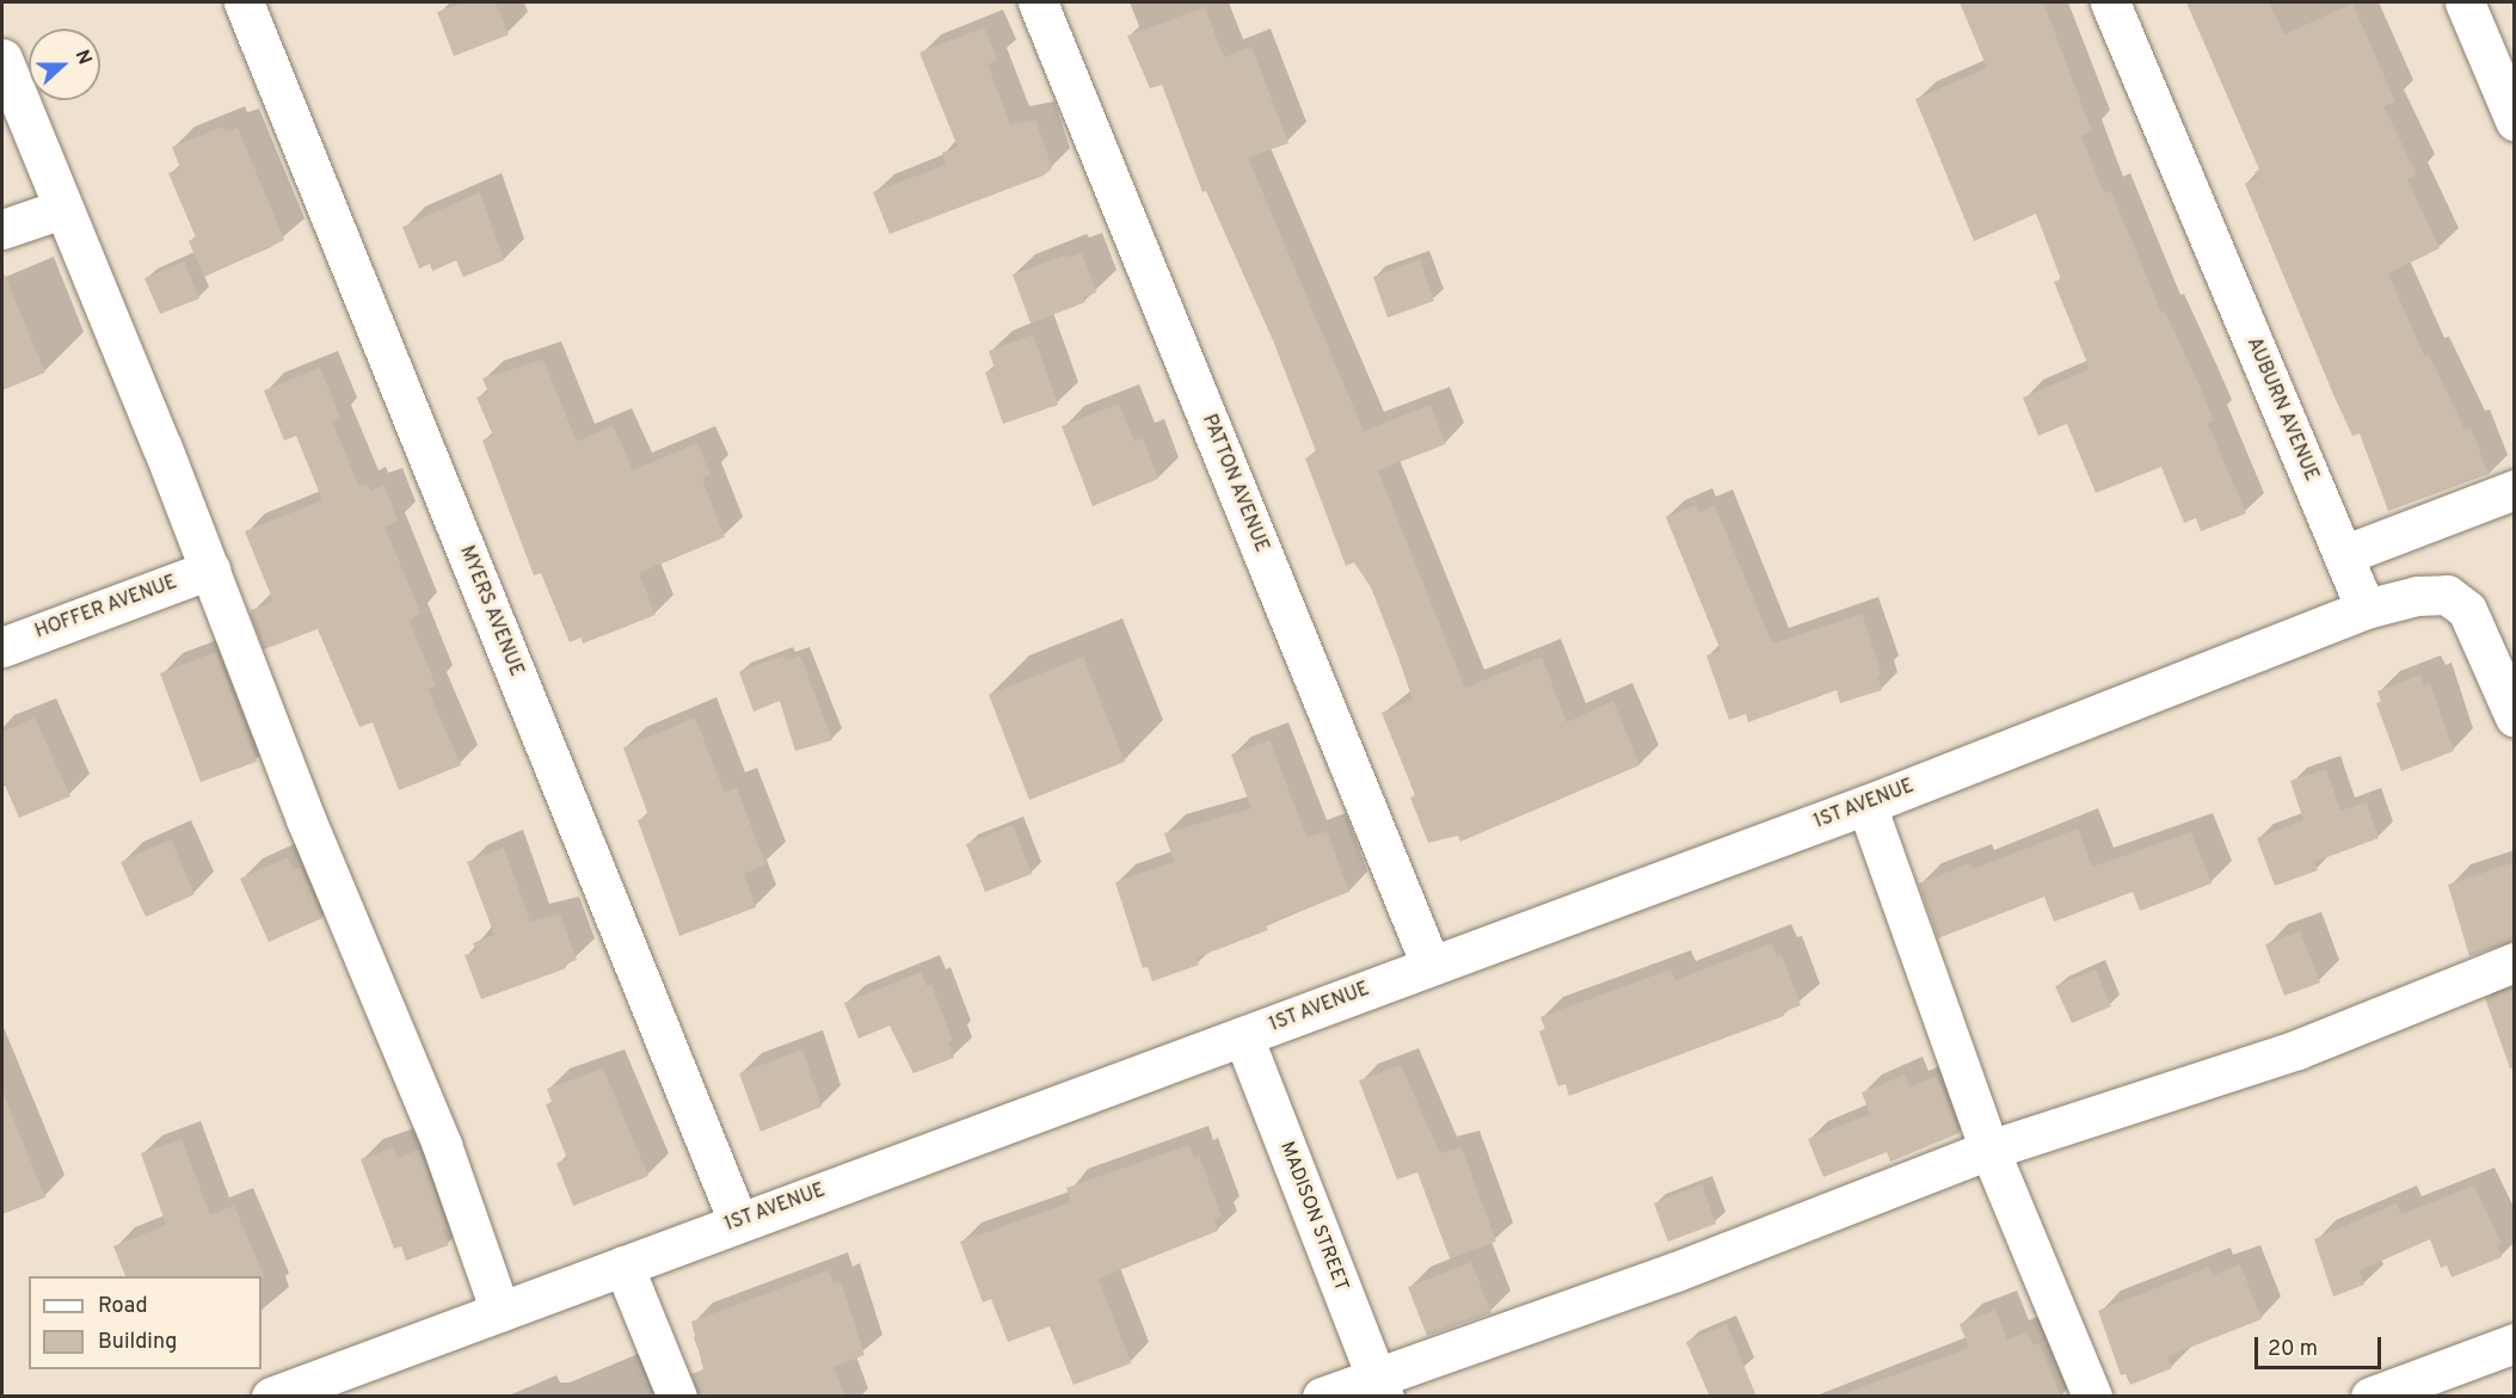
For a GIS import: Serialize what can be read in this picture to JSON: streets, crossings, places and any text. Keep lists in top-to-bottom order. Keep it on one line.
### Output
{"streets":{"street":["AUBURN AVENUE","PATTON AVENUE","HOFFER AVENUE","MYERS AVENUE","1ST AVENUE","MADISON STREET"]},"crossings":[["AUBURN AVENUE","1ST AVENUE"],["PATTON AVENUE","1ST AVENUE"],["MYERS AVENUE","1ST AVENUE"],["1ST AVENUE","MADISON STREET"]],"legend":["Road","Building"],"scale_bar":"20 m","north":"right"}
